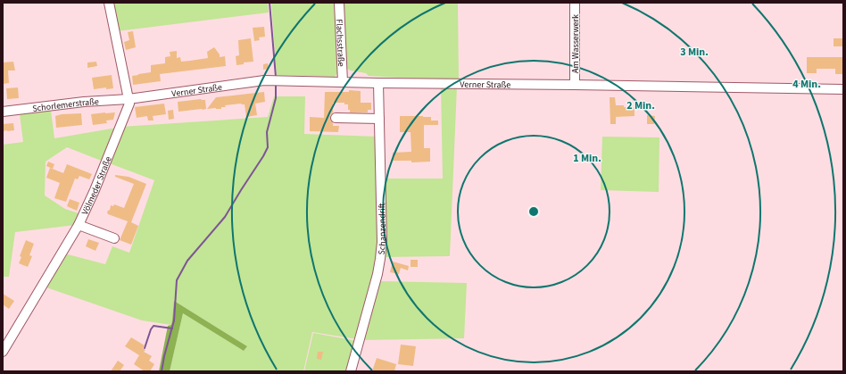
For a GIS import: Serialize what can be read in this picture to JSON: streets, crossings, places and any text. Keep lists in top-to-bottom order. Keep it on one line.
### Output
{"streets":{"street":["Flachsstraße","Am Wasserwerk","Verner Straße","Schorlemerstraße","Völmeder Straße","Schanzendrift"]},"crossings":[["Flachsstraße","Verner Straße"],["Am Wasserwerk","Verner Straße"],["Verner Straße","Schorlemerstraße"],["Verner Straße","Völmeder Straße"],["Verner Straße","Schanzendrift"],["Schorlemerstraße","Völmeder Straße"]],"rings":["3 Min.","4 Min.","2 Min.","1 Min."]}
